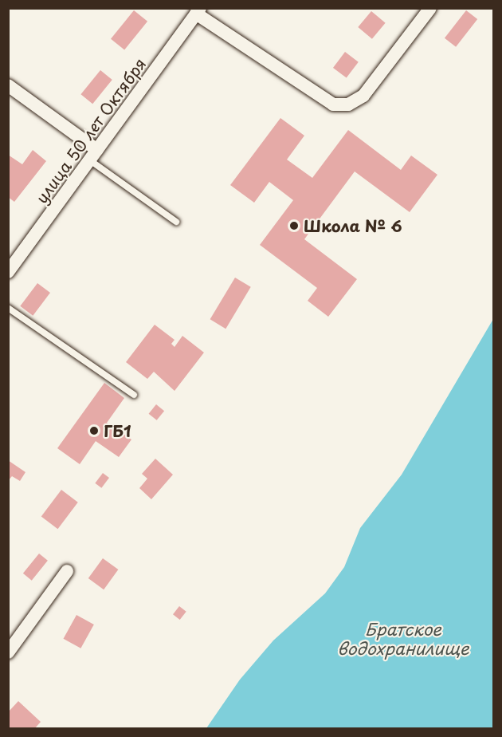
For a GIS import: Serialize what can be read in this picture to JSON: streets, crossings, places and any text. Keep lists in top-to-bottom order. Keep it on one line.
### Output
{"streets":{"street":["улица 50 лет Октября"]},"water":["Братское водохранилище"],"places":["Школа № 6","ГБ1"]}
